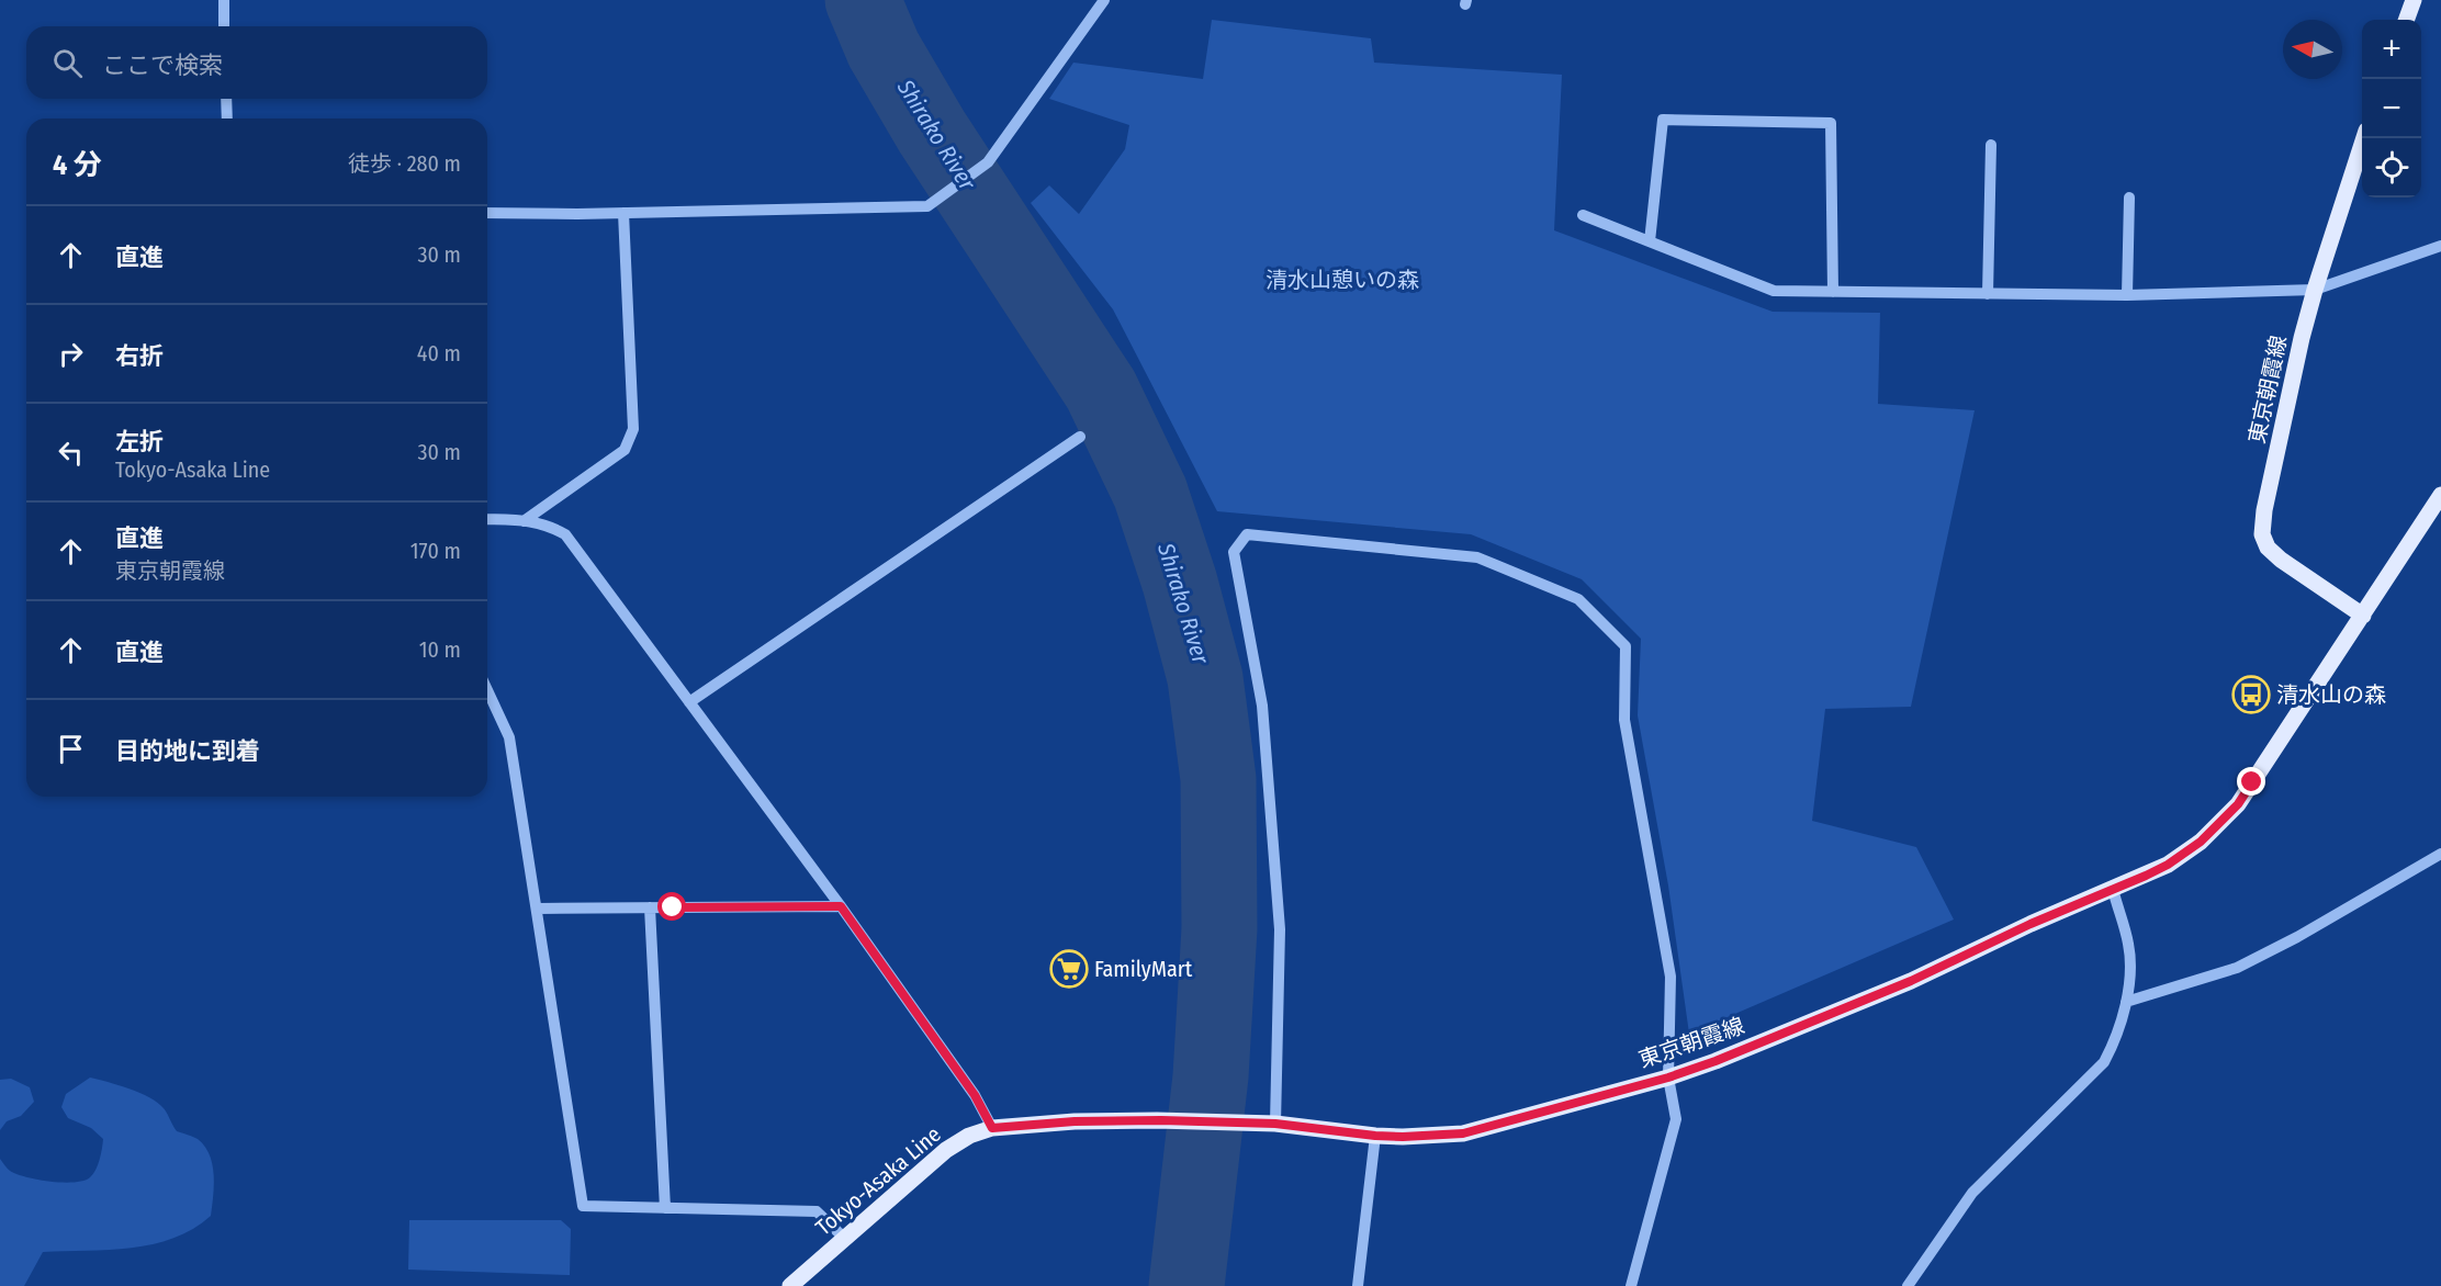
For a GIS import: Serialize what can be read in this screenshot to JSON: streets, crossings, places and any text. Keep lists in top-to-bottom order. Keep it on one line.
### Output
{"streets":{"main road":["東京朝霞線","Tokyo-Asaka Line"]},"crossings":[["東京朝霞線","Tokyo-Asaka Line"]],"water":["Shirako River"],"parks":["清水山憩いの森"],"places":{"bus stop":["清水山の森"],"supermarket":["FamilyMart"]},"north":"left","page":{"map_buttons":["+","−"],"search":"ここで検索","heading":["4 分","徒歩 · 280 m"],"list":[["直進","30 m"],["右折","40 m"],["左折","Tokyo-Asaka Line","30 m"],["直進","東京朝霞線","170 m"],["直進","10 m"],"目的地に到着"]}}
